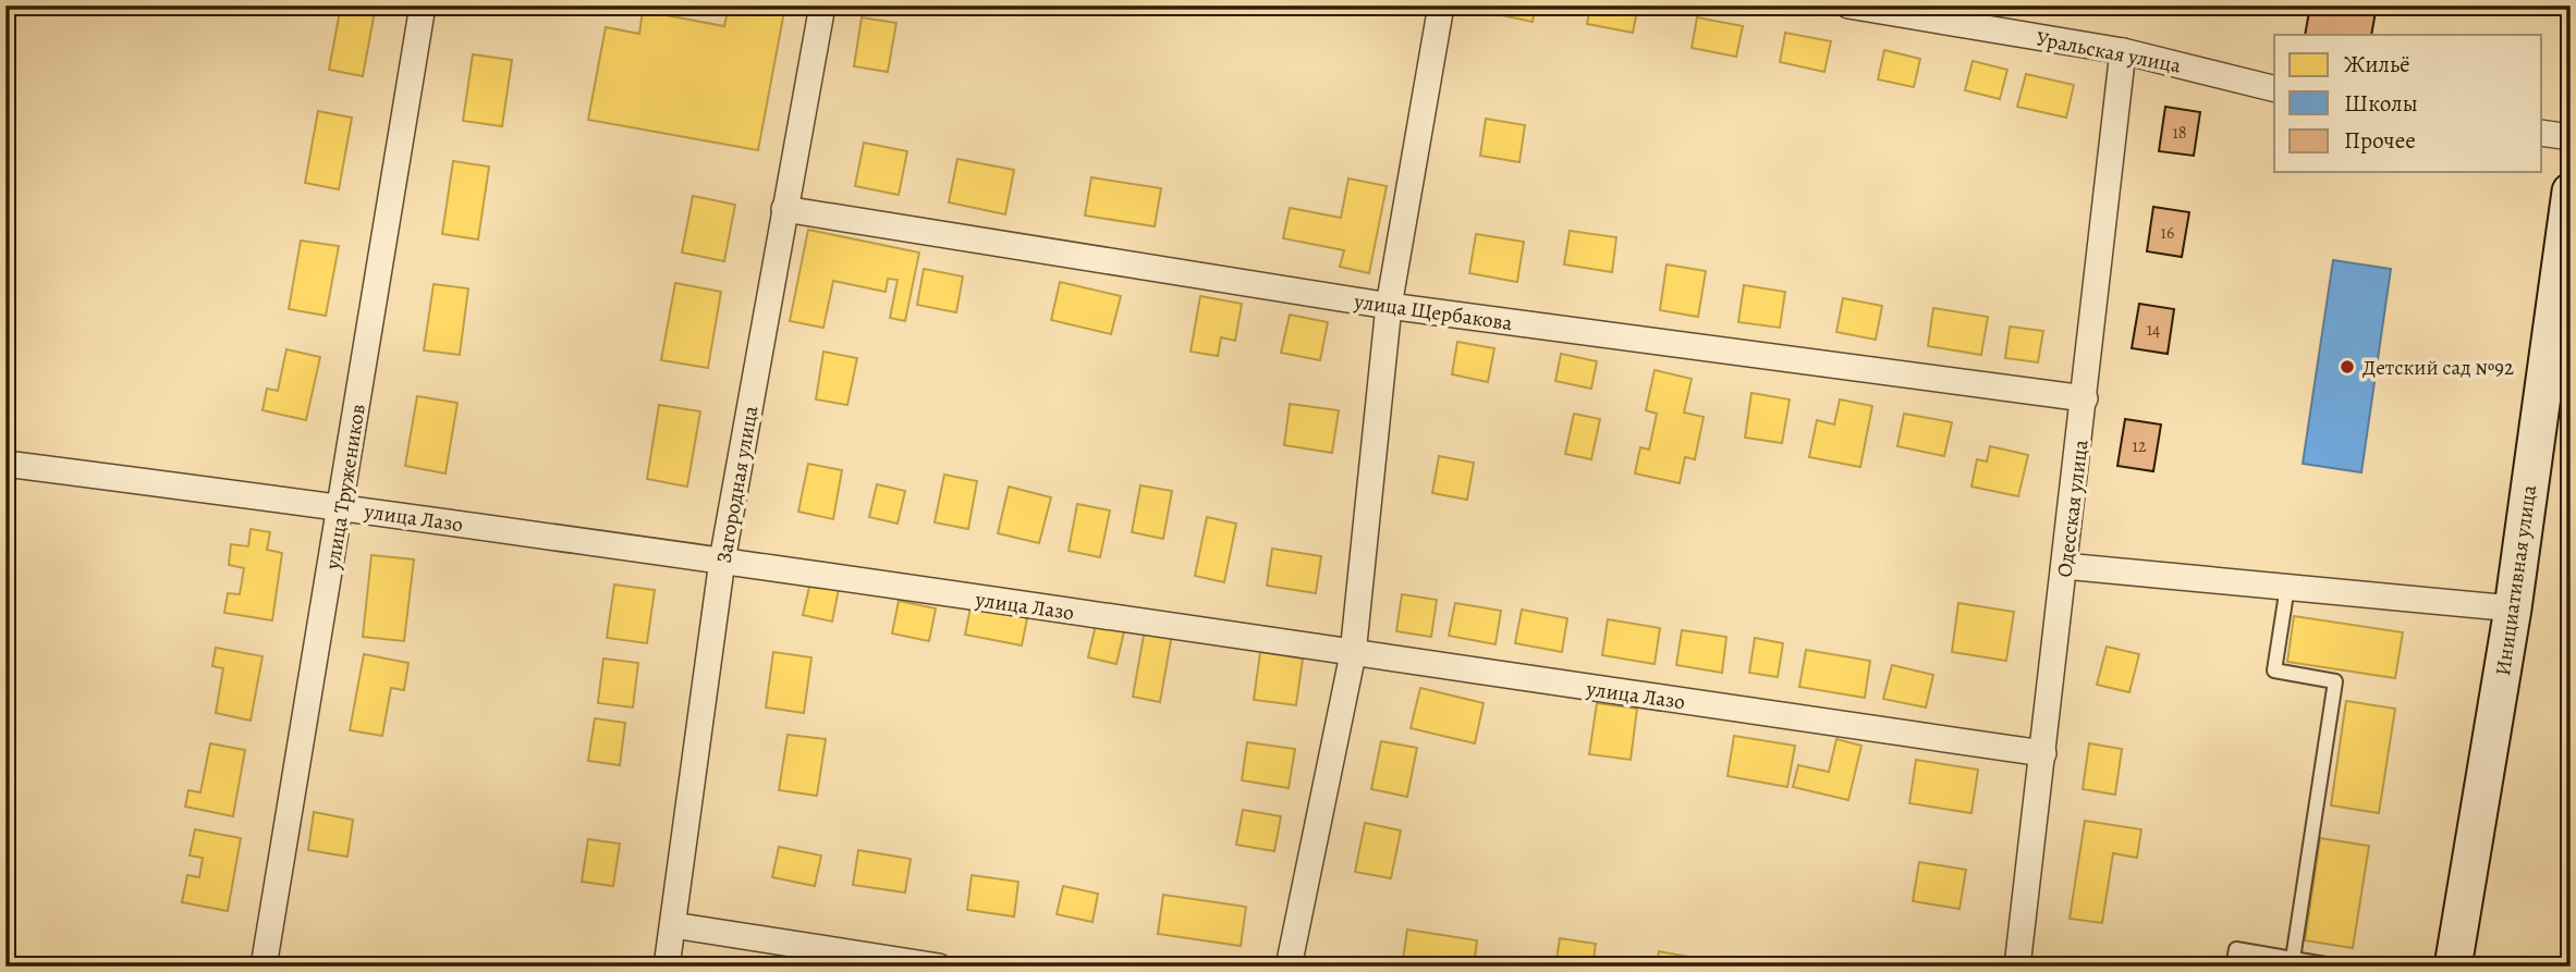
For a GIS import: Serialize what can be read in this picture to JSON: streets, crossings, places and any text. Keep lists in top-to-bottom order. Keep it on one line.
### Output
{"streets":{"main road":["Инициативная улица"],"street":["Уральская улица","улица Щербакова","Загородная улица","улица Тружеников","Одесская улица","улица Лазо"]},"crossings":[["Уральская улица","Одесская улица"],["улица Щербакова","Загородная улица"],["улица Щербакова","Одесская улица"],["Загородная улица","улица Лазо"],["улица Тружеников","улица Лазо"],["Одесская улица","улица Лазо"]],"places":["Детский сад №92"],"house_numbers":["18","16","14","12"],"legend":["Жильё","Школы","Прочее"]}
